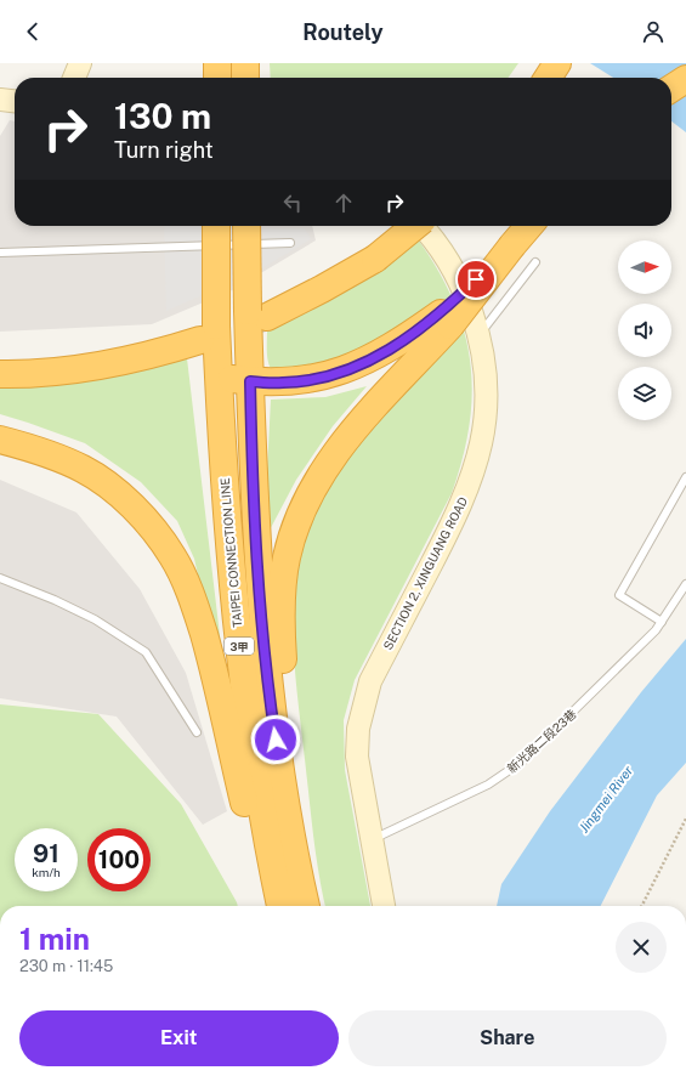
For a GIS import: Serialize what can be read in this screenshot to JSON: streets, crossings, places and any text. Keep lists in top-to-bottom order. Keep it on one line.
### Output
{"streets":{"highway":["TAIPEI CONNECTION LINE","3甲"],"street":["SECTION 2, XINGUANG ROAD"],"lane":["新光路二段23巷"]},"crossings":[["SECTION 2, XINGUANG ROAD","新光路二段23巷"]],"water":["Jingmei River"],"north":"right","page":{"header":"Routely","turn":["130 m","Turn right"],"speed":"91 km/h","limit":"100","heading":["1 min","230 m · 11:45"],"buttons":["Exit","Share"]}}
